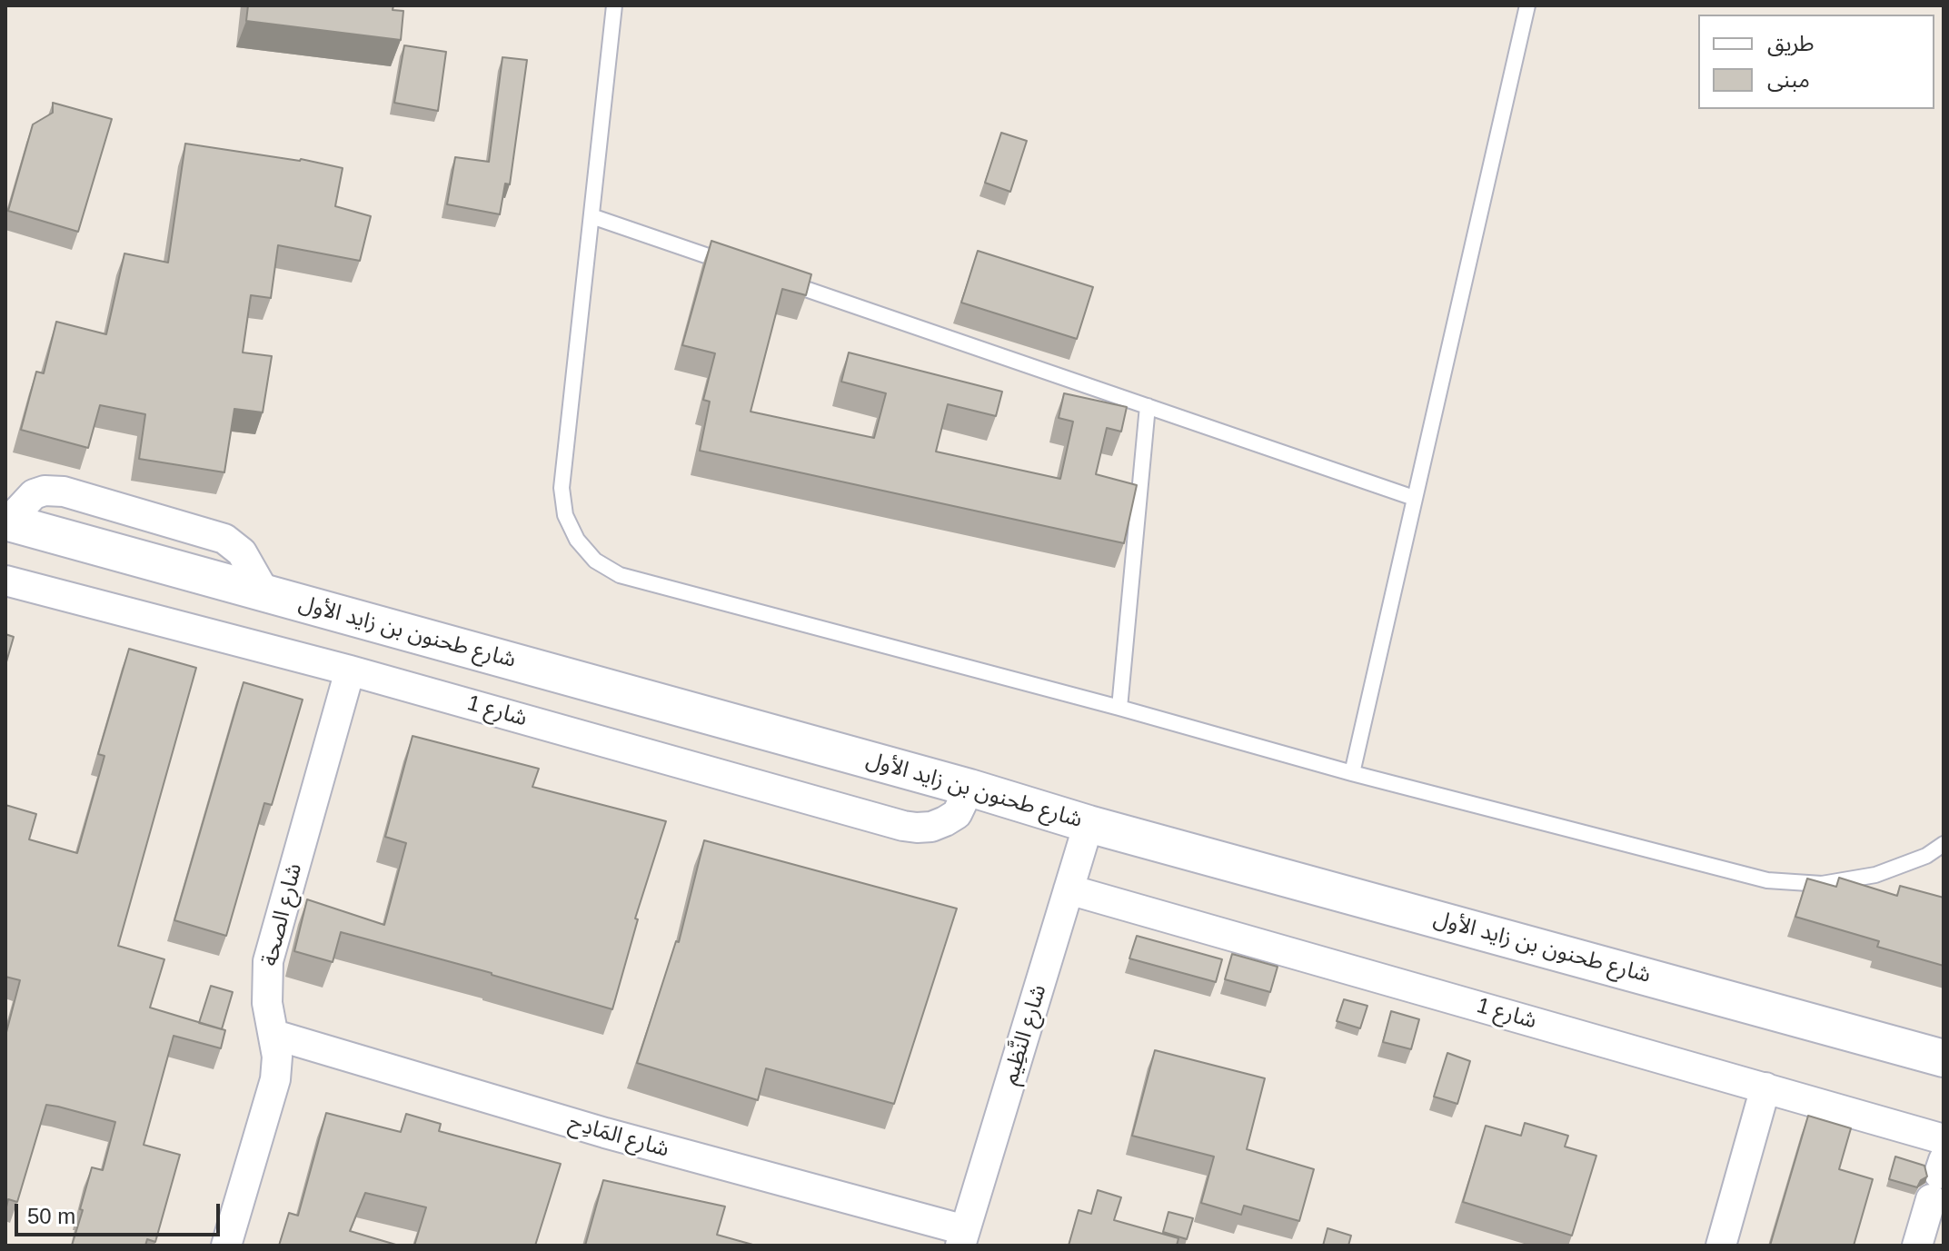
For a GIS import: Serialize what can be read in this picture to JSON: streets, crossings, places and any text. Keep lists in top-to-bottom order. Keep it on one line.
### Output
{"streets":{"street":["شارع طحنون بن زايد الأول","شارع 1","شارع الصحة","شارع النَّظِيم","شارع المَادِح"]},"crossings":[["شارع طحنون بن زايد الأول","شارع 1"],["شارع طحنون بن زايد الأول","شارع النَّظِيم"],["شارع 1","شارع الصحة"],["شارع 1","شارع النَّظِيم"],["شارع الصحة","شارع المَادِح"],["شارع النَّظِيم","شارع المَادِح"]],"legend":["طريق","مبنى"],"scale_bar":"50 m"}
